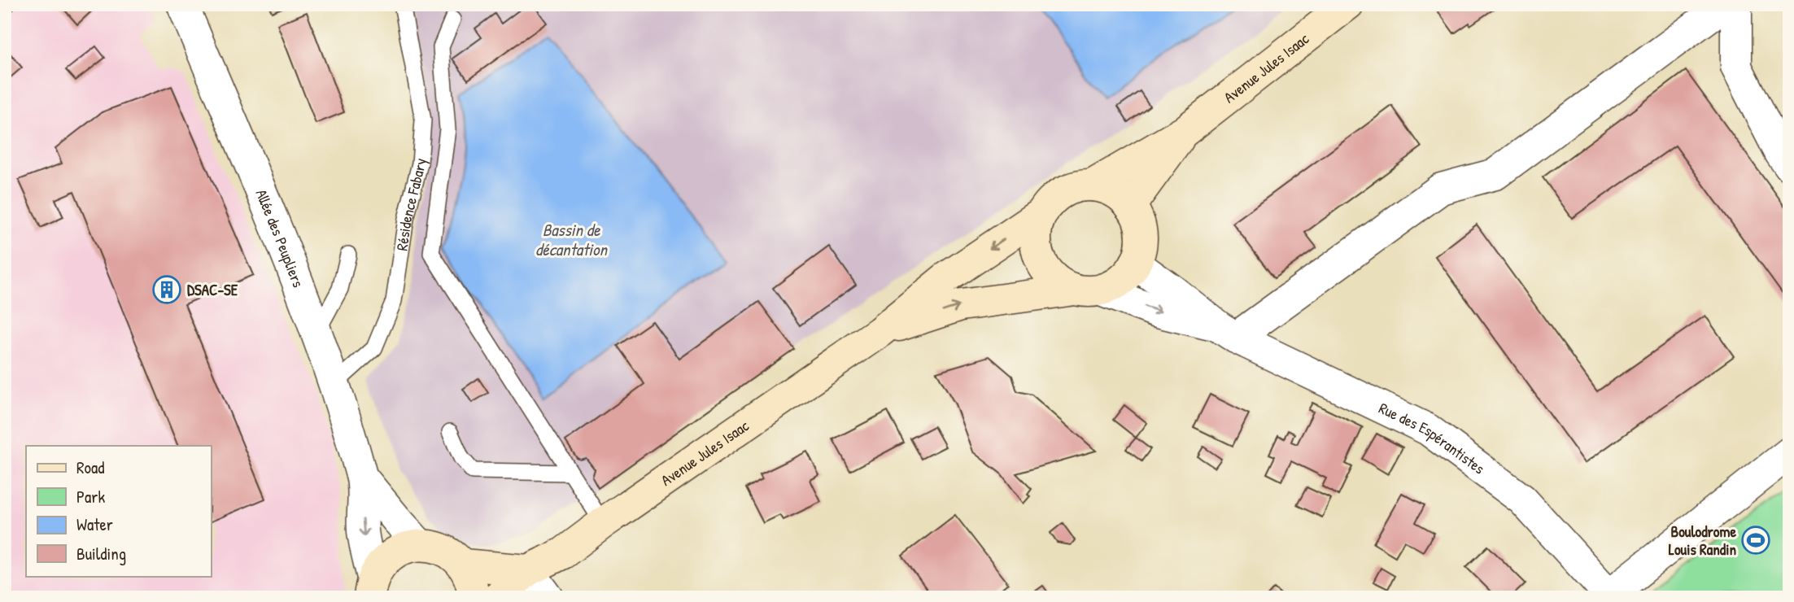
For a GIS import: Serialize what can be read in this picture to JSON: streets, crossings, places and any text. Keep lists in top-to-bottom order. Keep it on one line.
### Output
{"streets":{"main road":["Avenue Jules Isaac"],"street":["Allée des Peupliers","Rue des Espérantistes"],"lane":["Résidence Fabary"]},"crossings":[["Avenue Jules Isaac","Rue des Espérantistes"],["Résidence Fabary","Allée des Peupliers"]],"water":["Bassin de décantation"],"places":{"building":["DSAC-SE"],"sports":["Boulodrome Louis Randin"]},"legend":["Road","Park","Water","Building"]}
